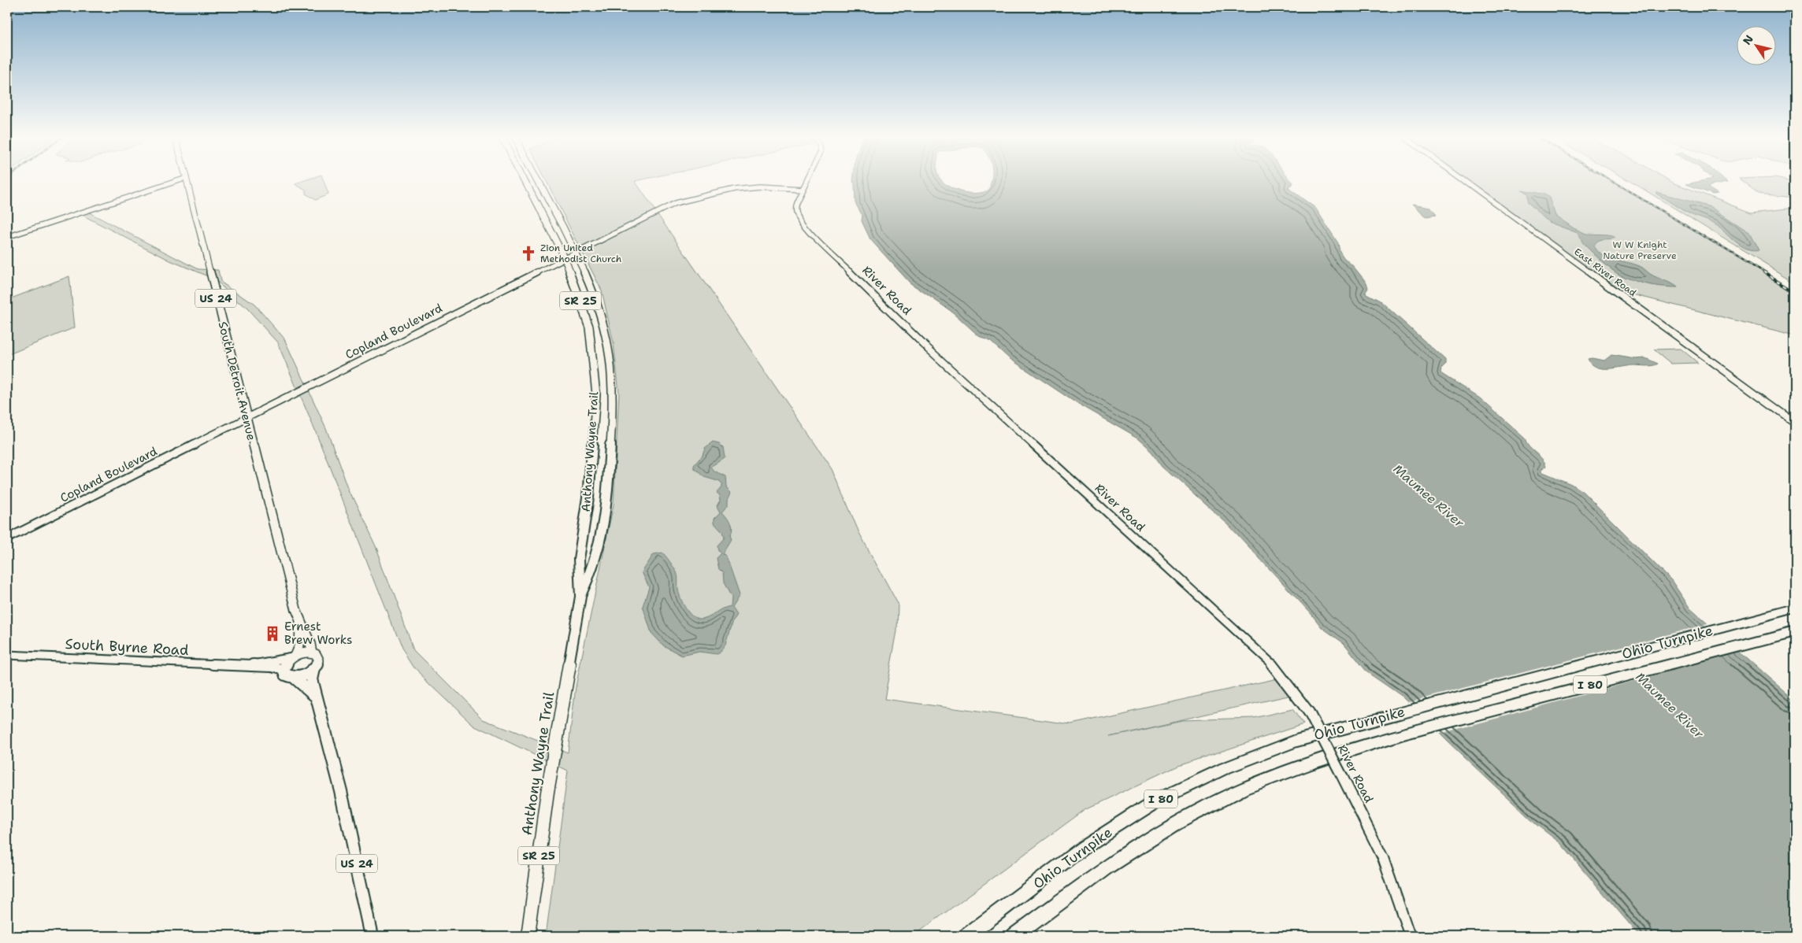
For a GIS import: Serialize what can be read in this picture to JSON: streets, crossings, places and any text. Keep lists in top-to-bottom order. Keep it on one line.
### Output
{"streets":{"highway":["SR 25","Anthony Wayne Trail","Ohio Turnpike","I 80"],"main road":["River Road","US 24","South Detroit Avenue","South Byrne Road"],"street":["East River Road","Copland Boulevard"]},"crossings":[["River Road","Copland Boulevard"],["Copland Boulevard","South Detroit Avenue"],["Copland Boulevard","Anthony Wayne Trail"],["South Detroit Avenue","South Byrne Road"]],"water":["Maumee River"],"parks":["W W Knight Nature Preserve"],"places":{"church":["Zion United Methodist Church"],"building":["Ernest Brew Works"]},"north":"top left"}
